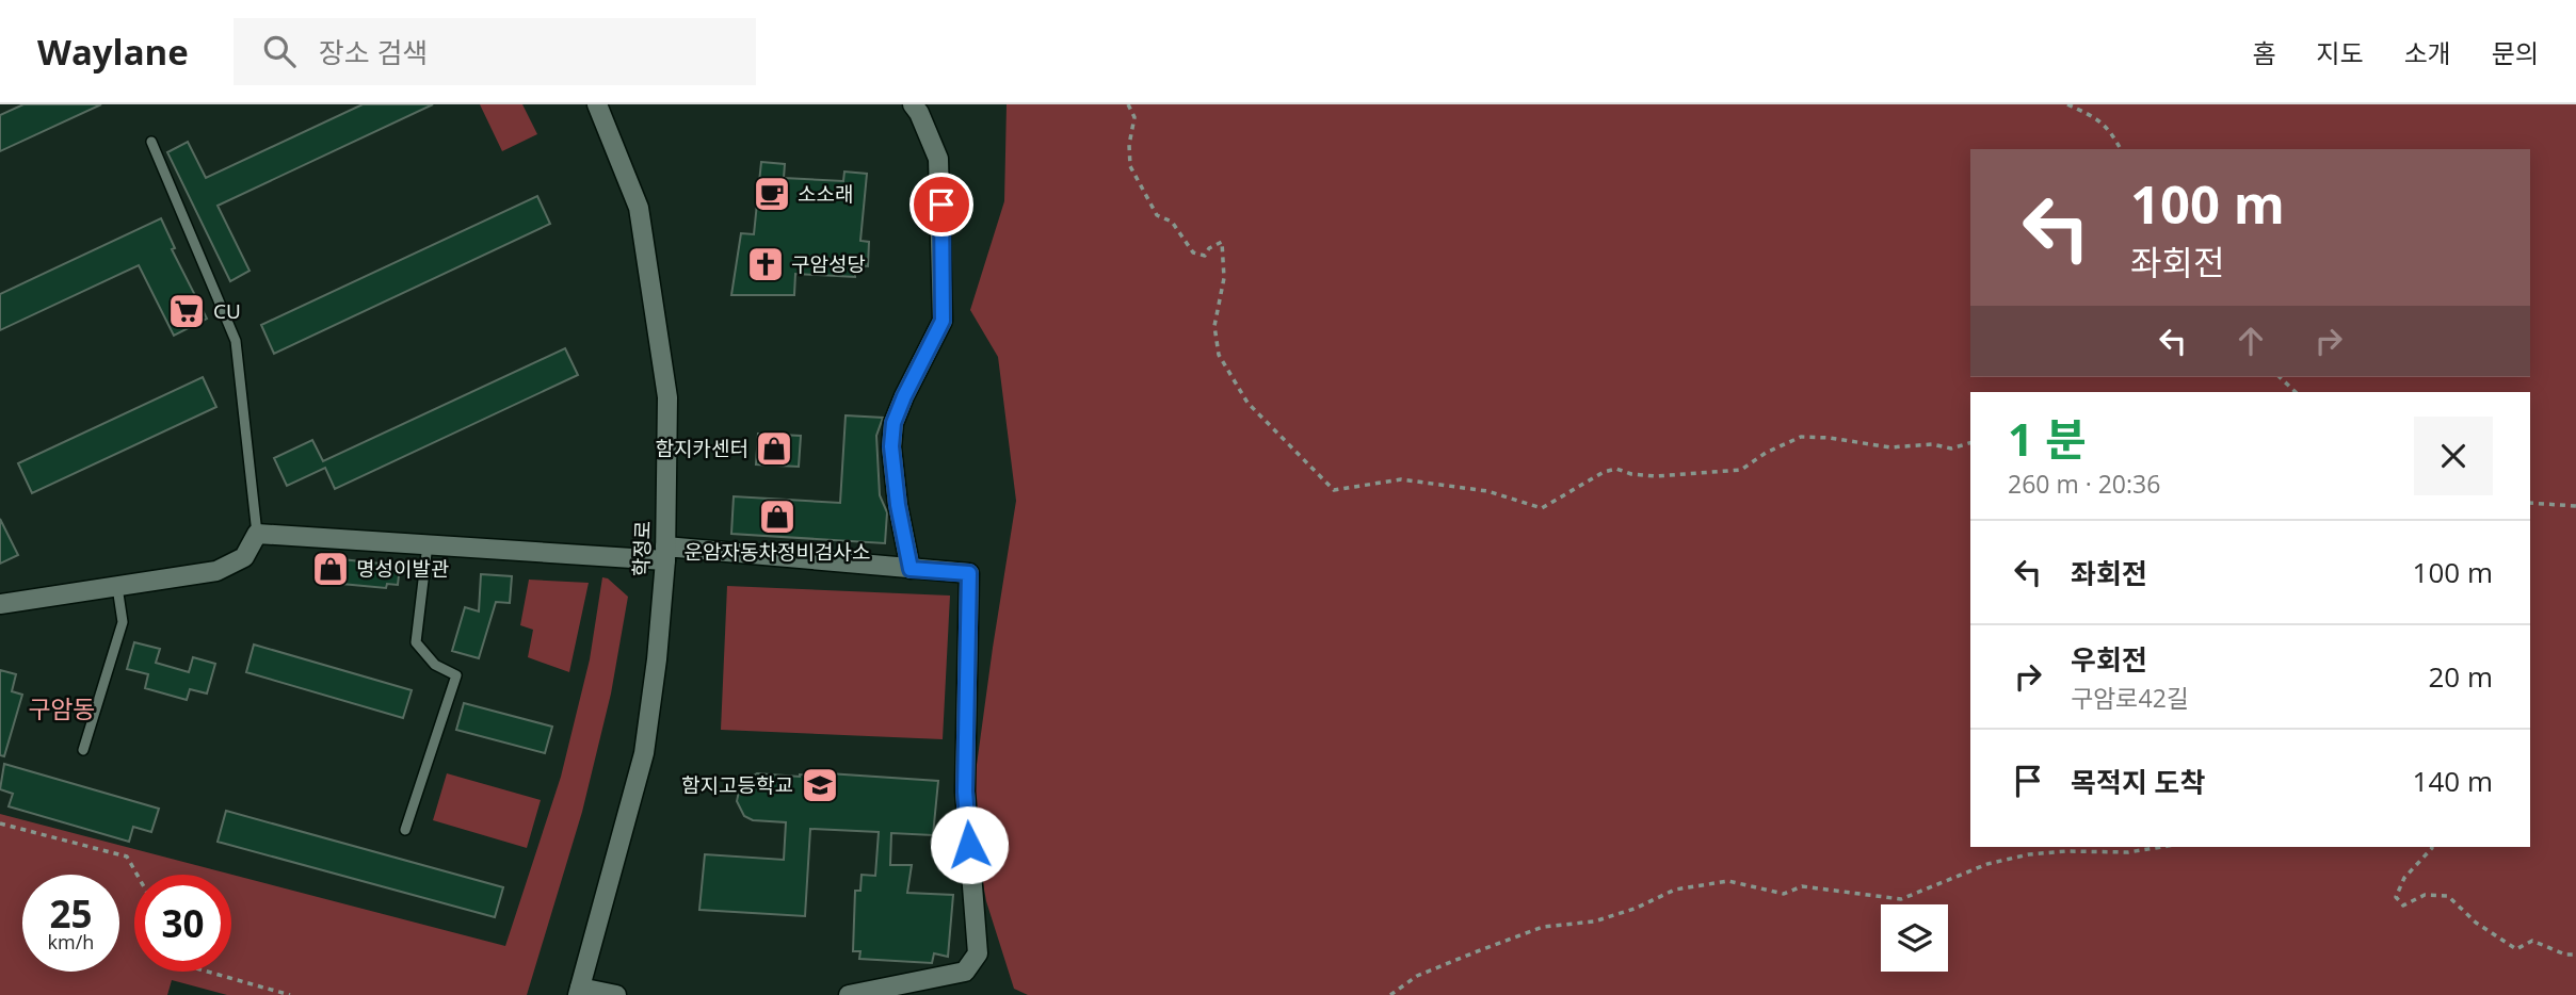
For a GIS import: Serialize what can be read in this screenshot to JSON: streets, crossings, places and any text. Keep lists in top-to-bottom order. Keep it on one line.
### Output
{"streets":{"street":["학정로"]},"districts":["구암동"],"places":{"cafe":["소소래"],"church":["구암성당"],"supermarket":["CU"],"shop":["함지카센터","운암자동차정비검사소","명성이발관"],"school or university":["함지고등학교"]},"page":{"header":"Waylane","search":"장소 검색","nav":["홈","지도","소개","문의"],"turn":["100 m","좌회전"],"heading":["1 분","260 m · 20:36"],"list":[{"name":"좌회전","value":"100 m"},{"name":"우회전","note":"구암로42길","value":"20 m"},{"name":"목적지 도착","value":"140 m"}],"speed":"25 km/h","limit":"30"}}
